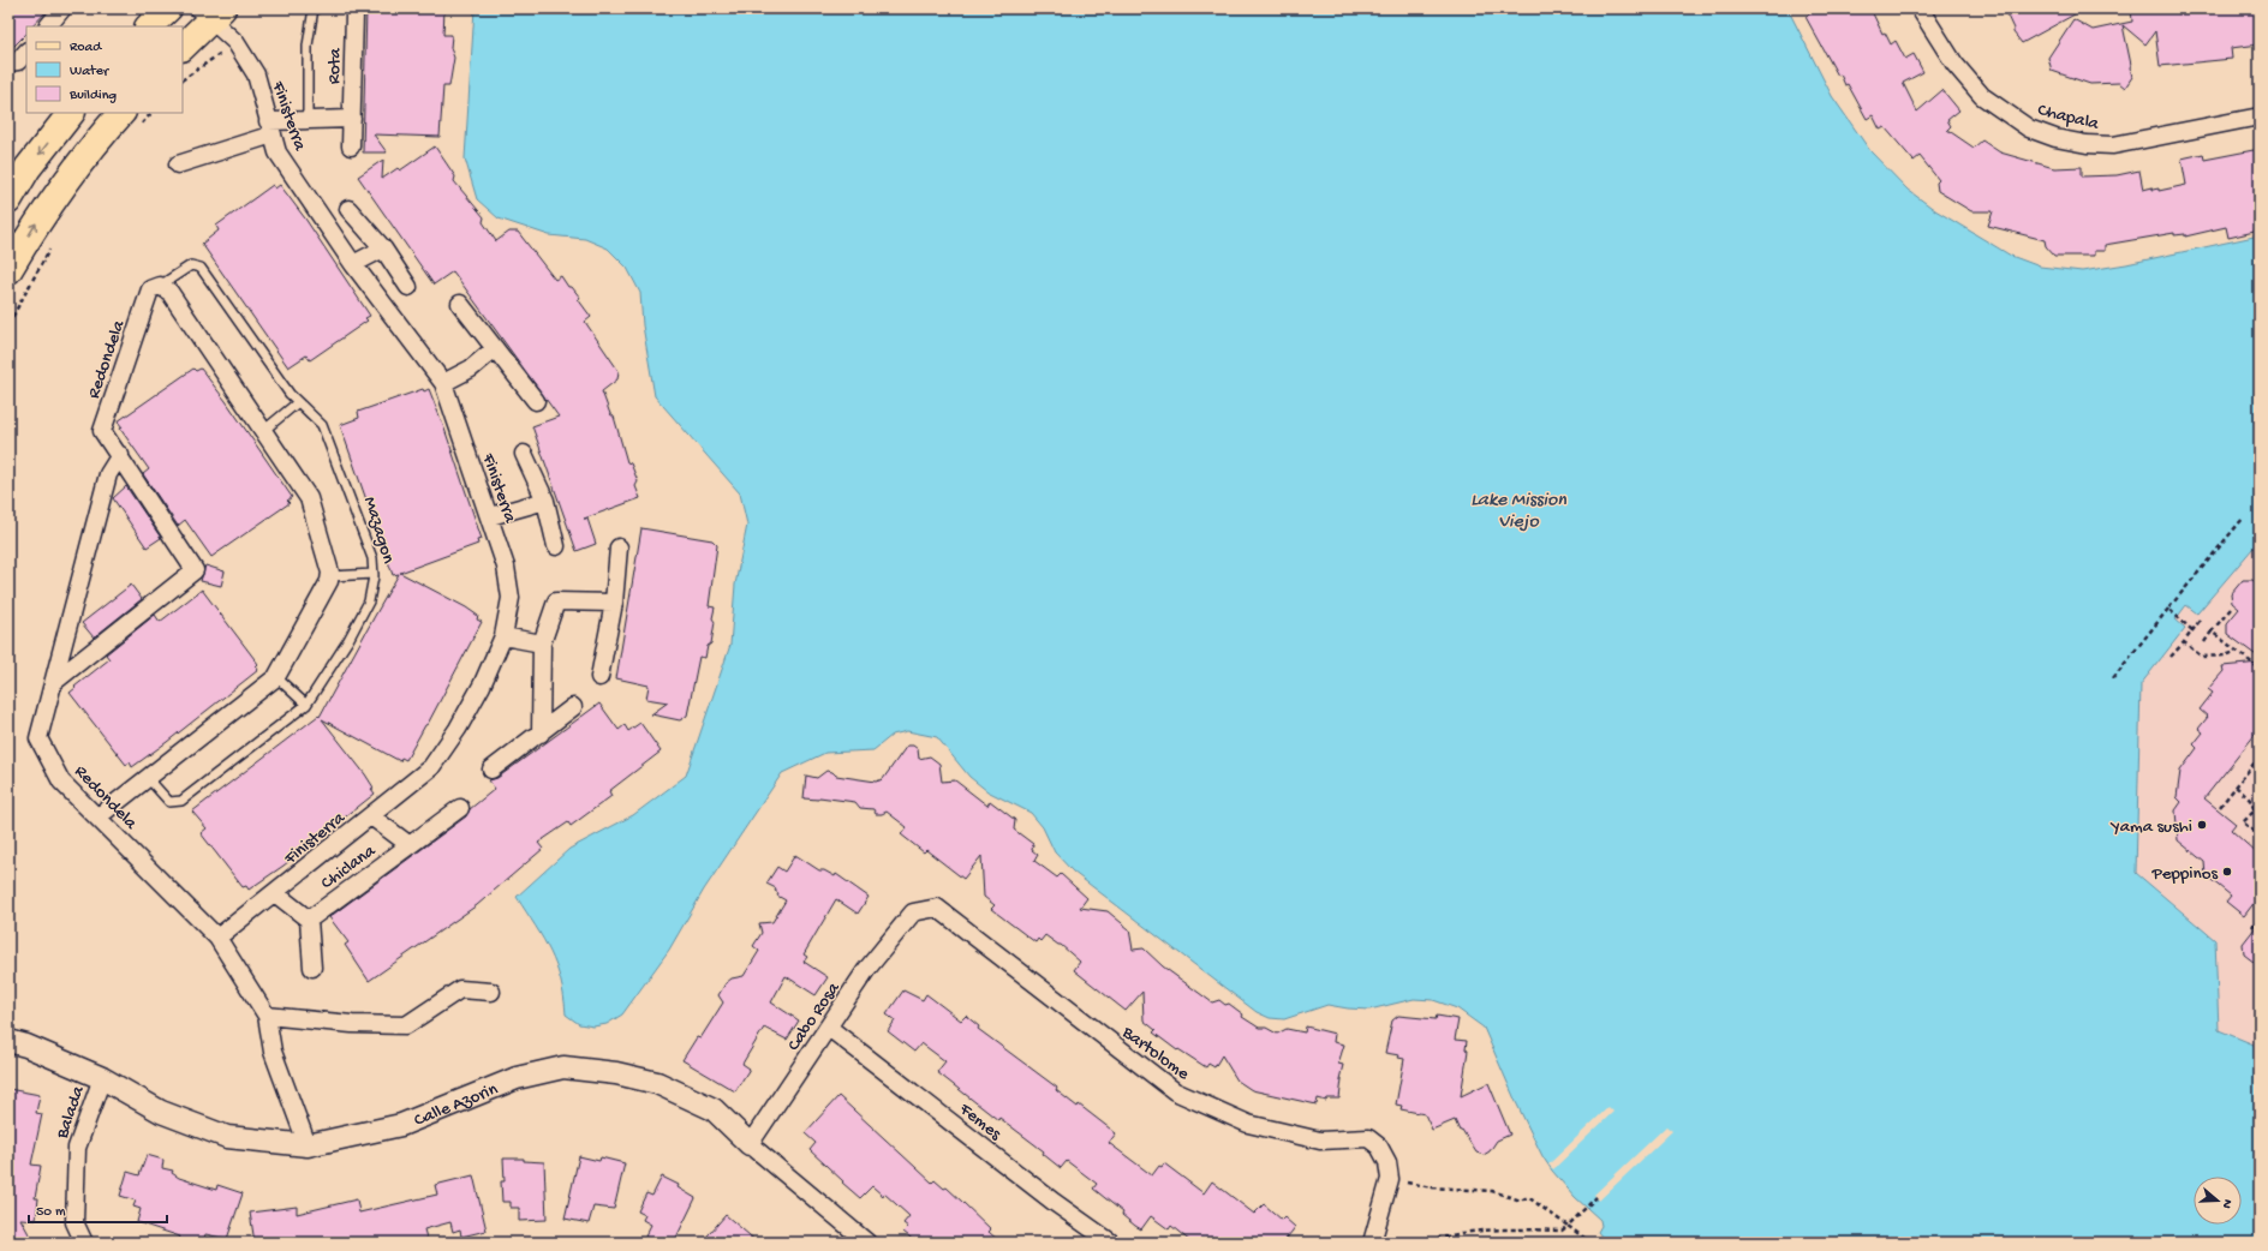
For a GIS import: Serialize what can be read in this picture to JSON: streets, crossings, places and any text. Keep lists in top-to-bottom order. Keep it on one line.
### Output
{"streets":{"street":["Rota","Finisterra","Chapala","Redondela","Chiclana","Cabo Rosa","Bartolome","Calle Azorin","Balada","Femes"],"lane":["Mazagon"]},"crossings":[["Finisterra","Redondela"],["Finisterra","Chiclana"],["Redondela","Mazagon"],["Redondela","Calle Azorin"],["Cabo Rosa","Bartolome"],["Cabo Rosa","Calle Azorin"],["Cabo Rosa","Femes"],["Calle Azorin","Balada"]],"water":["Lake Mission Viejo"],"places":["Yama sushi","Peppinos"],"legend":["Road","Water","Building"],"scale_bar":"50 m","north":"right"}
